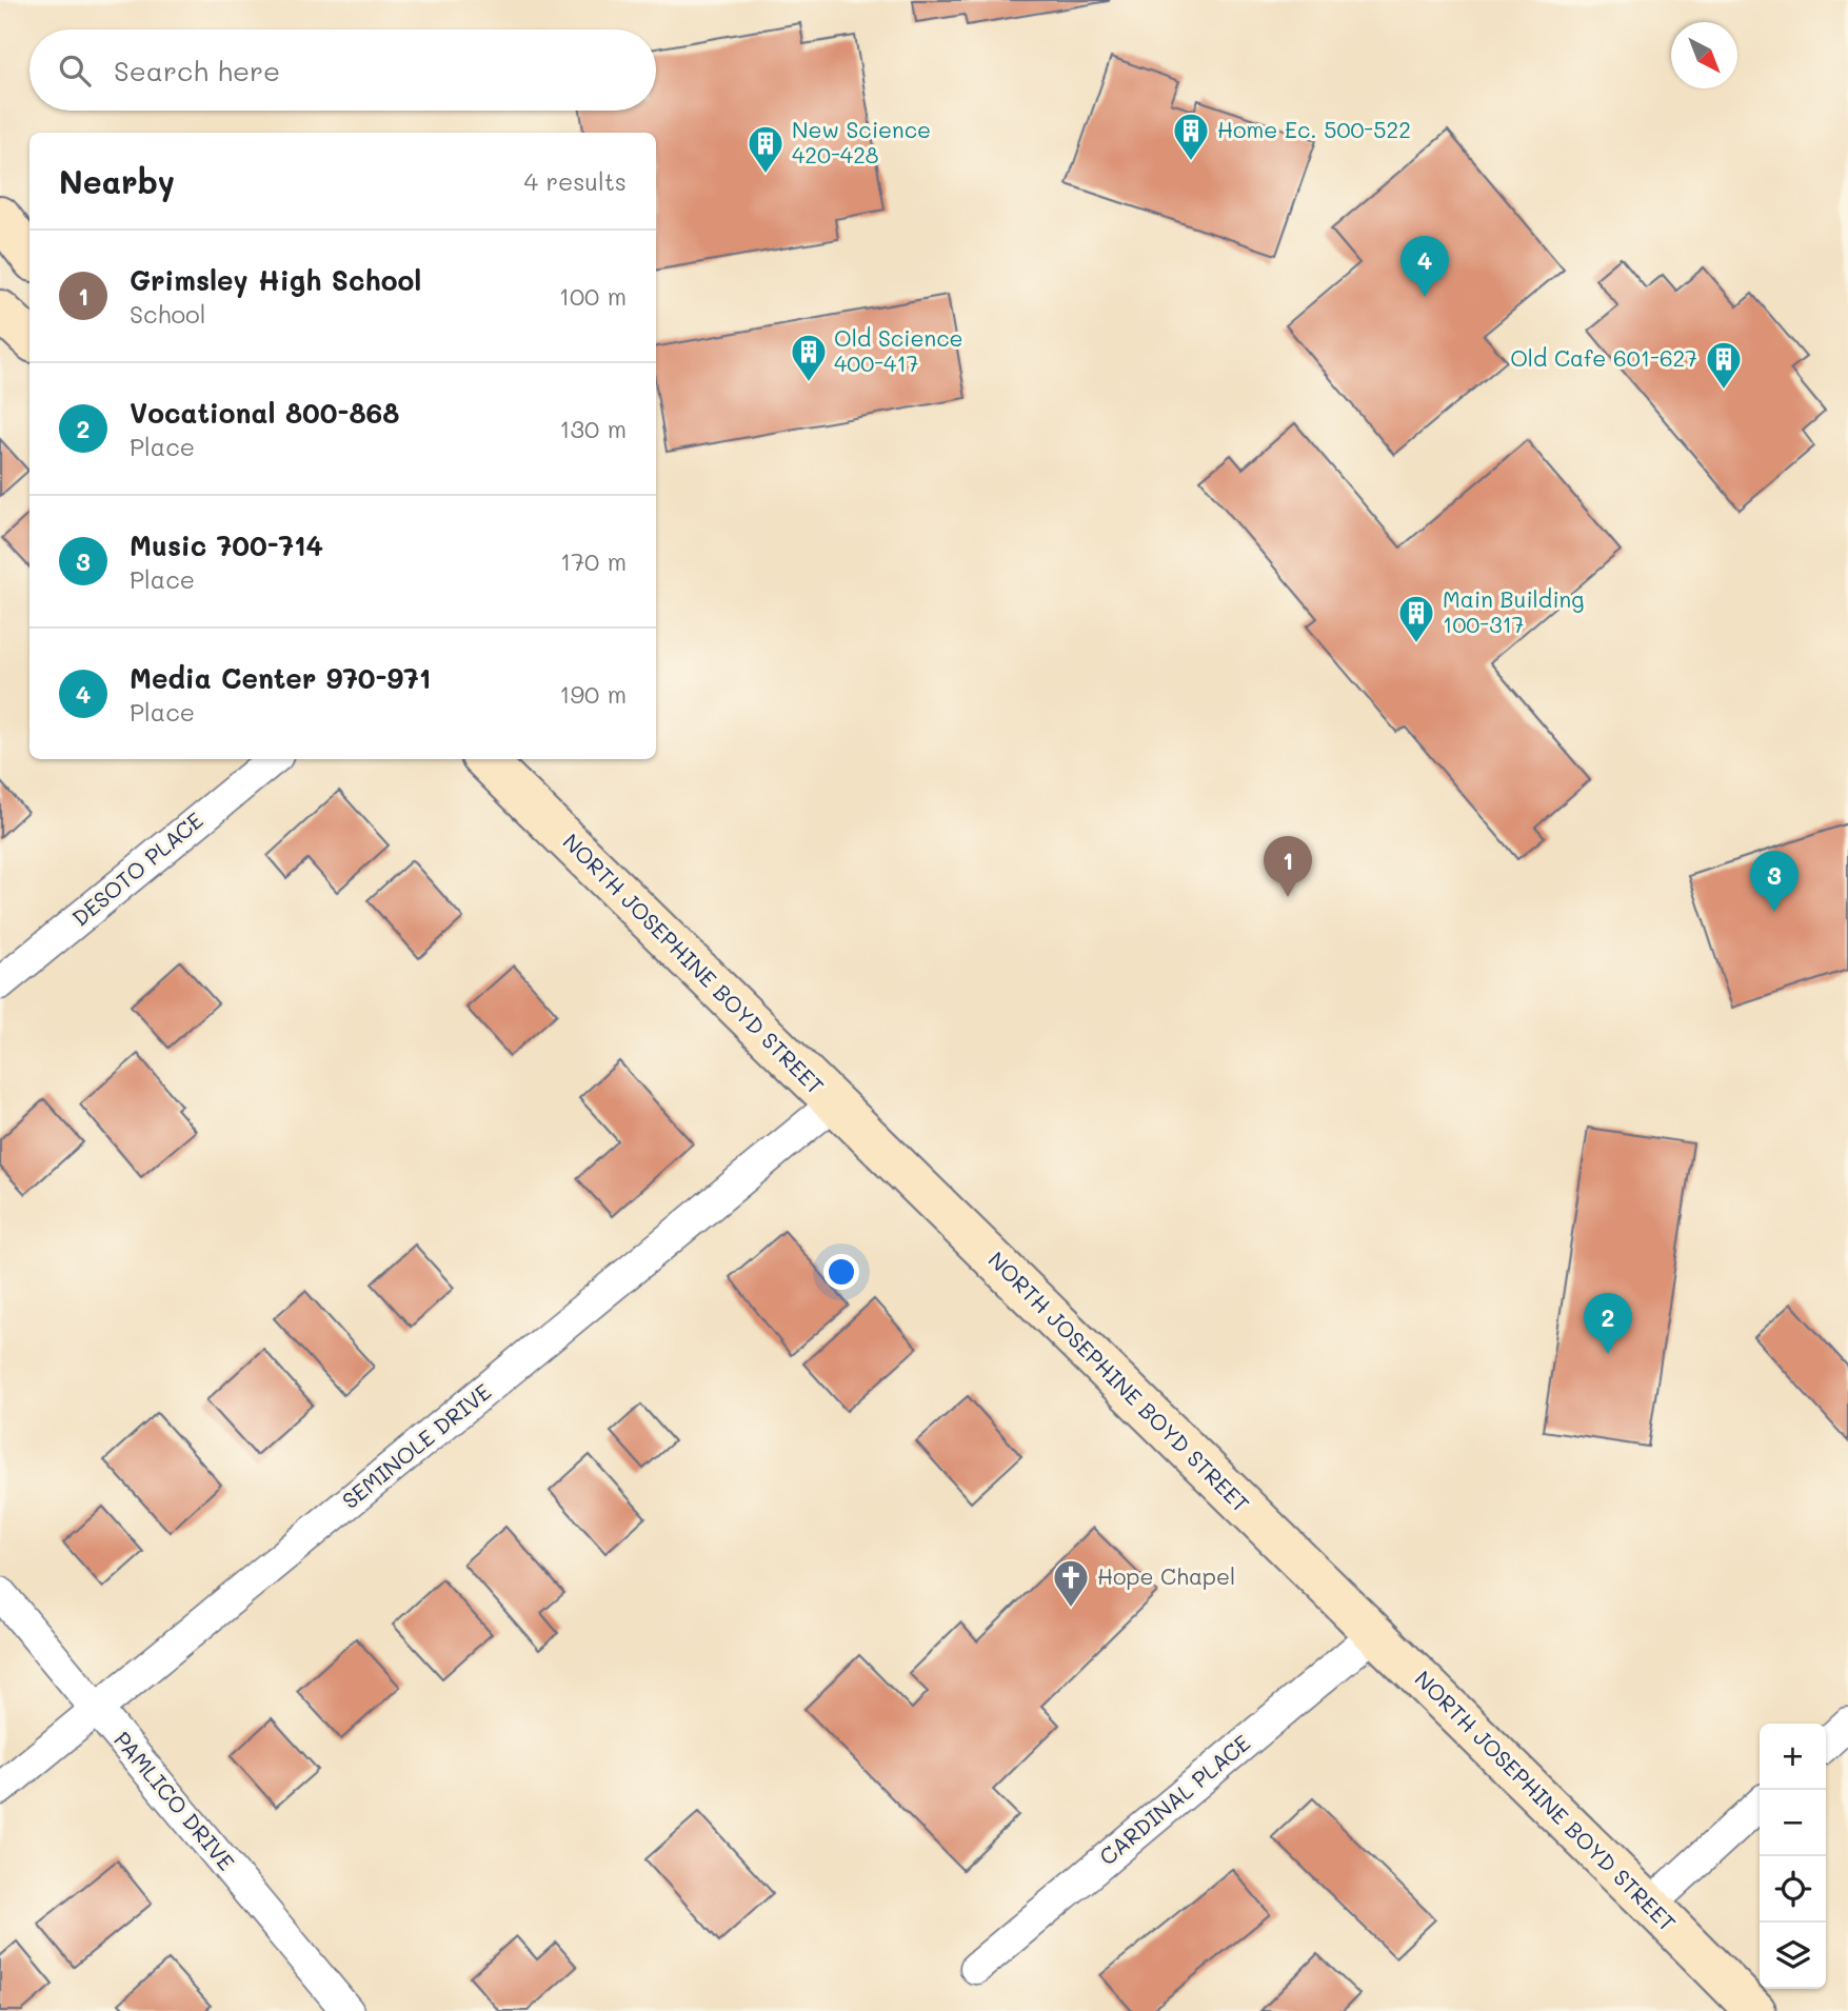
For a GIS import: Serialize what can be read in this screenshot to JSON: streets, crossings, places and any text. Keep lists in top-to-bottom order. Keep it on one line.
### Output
{"streets":{"main road":["NORTH JOSEPHINE BOYD STREET"],"street":["DESOTO PLACE","SEMINOLE DRIVE","CARDINAL PLACE","PAMLICO DRIVE"]},"crossings":[["NORTH JOSEPHINE BOYD STREET","SEMINOLE DRIVE"],["NORTH JOSEPHINE BOYD STREET","CARDINAL PLACE"],["SEMINOLE DRIVE","PAMLICO DRIVE"]],"places":{"building":["Home Ec. 500-522","New Science 420-428","Old Science 400-417","Old Cafe 601-627","Main Building 100-317"],"church":["Hope Chapel"]},"north":"bottom right","page":{"search":"Search here","heading":["Nearby","4 results"],"list":[{"mark":"1","name":"Grimsley High School","note":"School","value":"100 m"},{"mark":"2","name":"Vocational 800-868","note":"Place","value":"130 m"},{"mark":"3","name":"Music 700-714","note":"Place","value":"170 m"},{"mark":"4","name":"Media Center 970-971","note":"Place","value":"190 m"}],"pins":["4","1","3","2"],"map_buttons":["+","−"]}}
